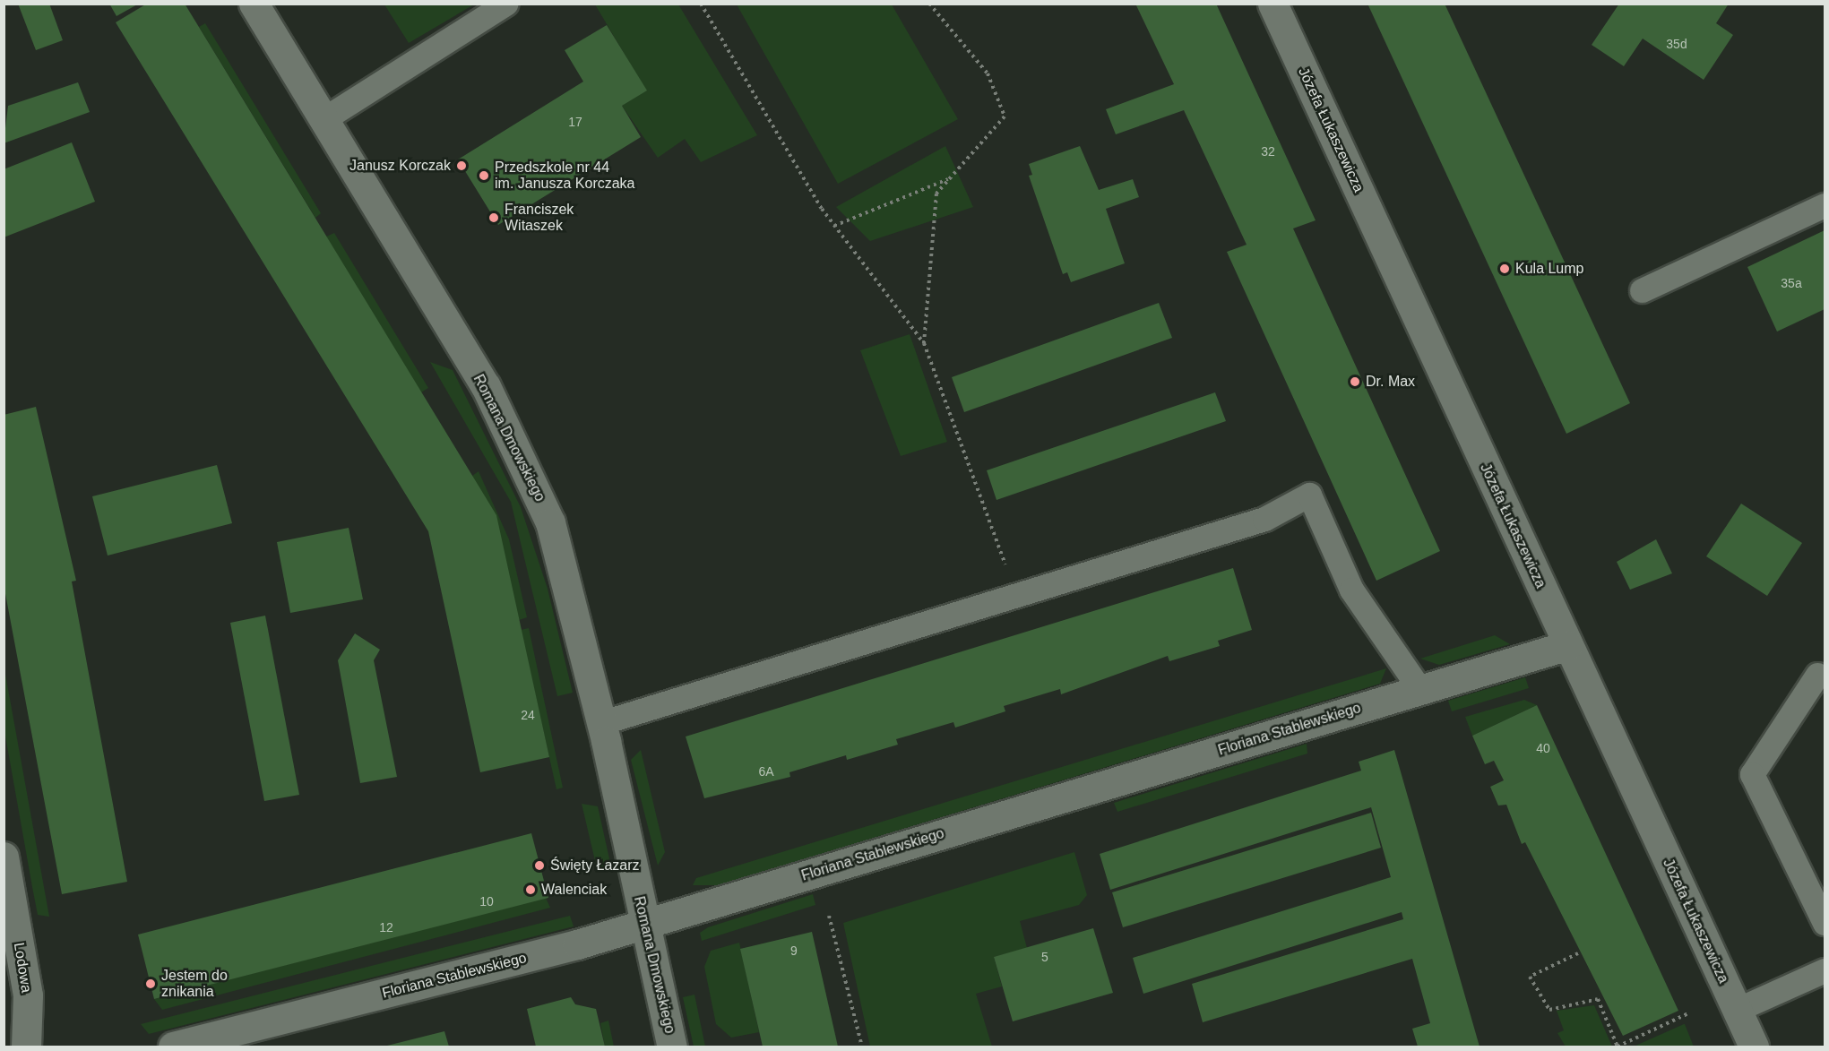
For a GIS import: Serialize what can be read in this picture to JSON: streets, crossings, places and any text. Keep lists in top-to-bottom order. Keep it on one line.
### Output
{"streets":{"street":["Józefa Łukaszewicza","Romana Dmowskiego","Floriana Stablewskiego","Lodowa"]},"crossings":[["Józefa Łukaszewicza","Floriana Stablewskiego"],["Romana Dmowskiego","Floriana Stablewskiego"]],"places":["Janusz Korczak","Przedszkole nr 44 im. Janusza Korczaka","Franciszek Witaszek","Kula Lump","Dr. Max","Święty Łazarz","Walenciak","Jestem do znikania"],"house_numbers":["35d","17","32","35a","24","40","6A","10","12","9","5"]}
